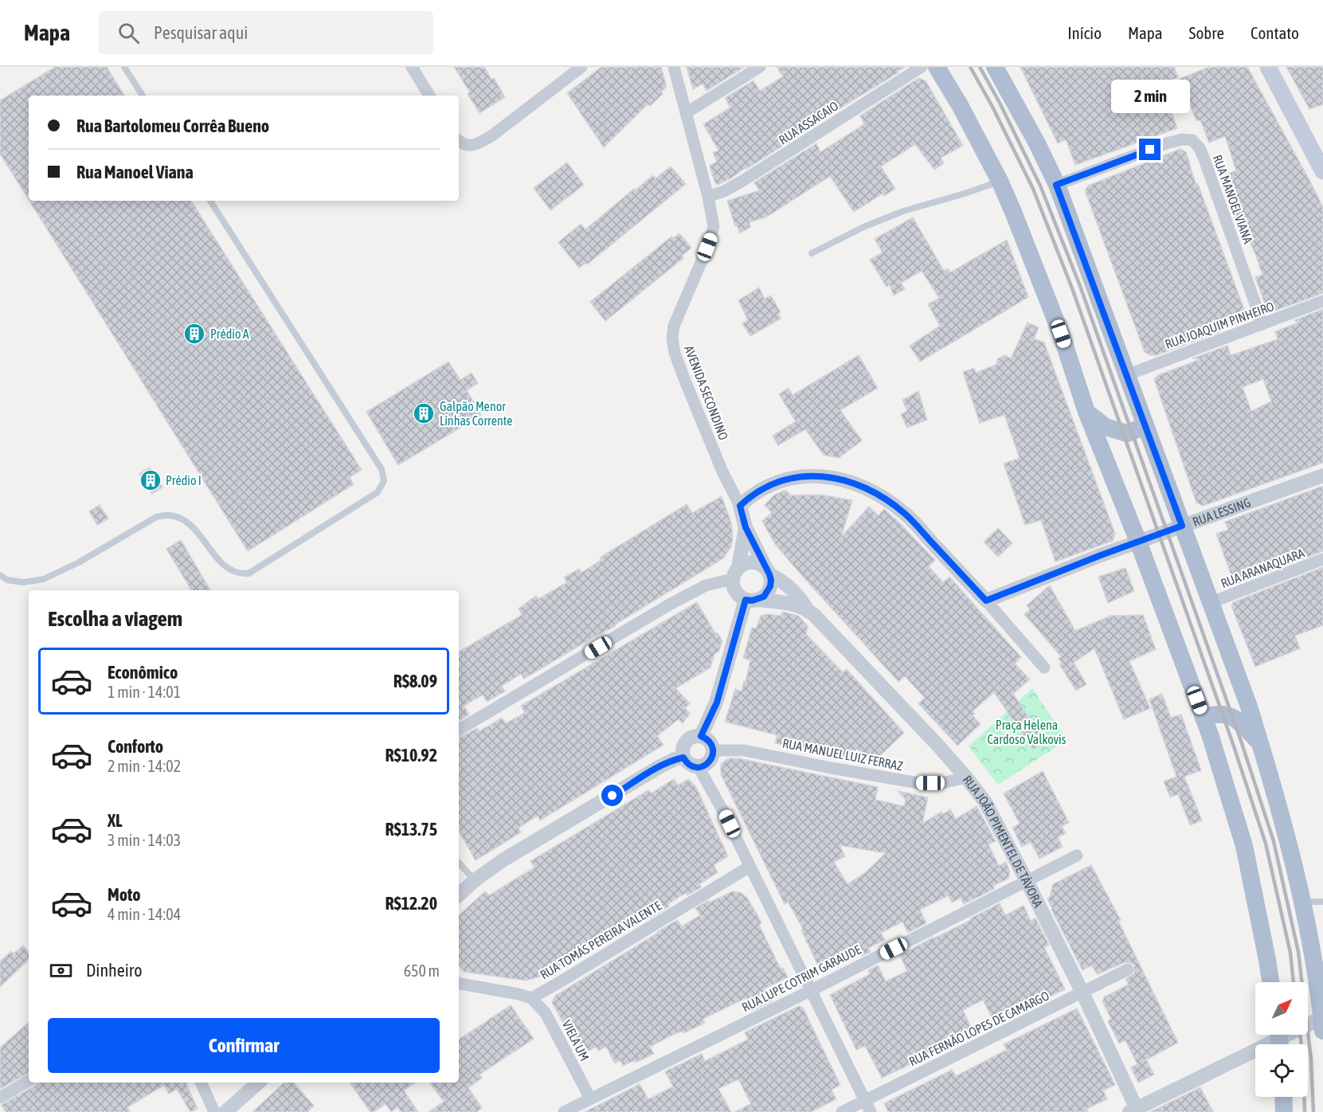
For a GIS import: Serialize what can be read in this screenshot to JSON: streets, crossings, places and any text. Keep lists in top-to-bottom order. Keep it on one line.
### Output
{"streets":{"street":["RUA ASSACAIO","RUA MANOEL VIANA","RUA JOAQUIM PINHEIRO","AVENIDA SECONDINO","RUA LESSING","RUA ARANAQUARA","RUA MANUEL LUIZ FERRAZ","RUA JOÃO PIMENTEL DE TÁVORA","RUA TOMÁS PEREIRA VALENTE","RUA LUPE COTRIM GARAUDE","RUA FERNÃO LOPES DE CAMARGO","VIELA UM"]},"crossings":[["RUA ASSACAIO","AVENIDA SECONDINO"],["RUA MANOEL VIANA","RUA JOAQUIM PINHEIRO"],["RUA MANUEL LUIZ FERRAZ","RUA JOÃO PIMENTEL DE TÁVORA"],["RUA JOÃO PIMENTEL DE TÁVORA","RUA LUPE COTRIM GARAUDE"],["RUA JOÃO PIMENTEL DE TÁVORA","RUA FERNÃO LOPES DE CAMARGO"],["RUA TOMÁS PEREIRA VALENTE","VIELA UM"],["RUA LUPE COTRIM GARAUDE","VIELA UM"]],"parks":["Praça Helena Cardoso Valkovis"],"places":{"building":["Prédio A","Galpão Menor Linhas Corrente","Prédio I"]},"north":"top right","page":{"header":"Mapa","search":"Pesquisar aqui","nav":["Início","Mapa","Sobre","Contato"],"bubble":"2 min","banner":["Rua Bartolomeu Corrêa Bueno","Rua Manoel Viana"],"heading":"Escolha a viagem","list":[{"name":"Econômico","note":"1 min · 14:01","value":"R$8.09"},{"name":"Conforto","note":"2 min · 14:02","value":"R$10.92"},{"name":"XL","note":"3 min · 14:03","value":"R$13.75"},{"name":"Moto","note":"4 min · 14:04","value":"R$12.20"}],"pay":["Dinheiro","650 m"],"buttons":"Confirmar"}}
